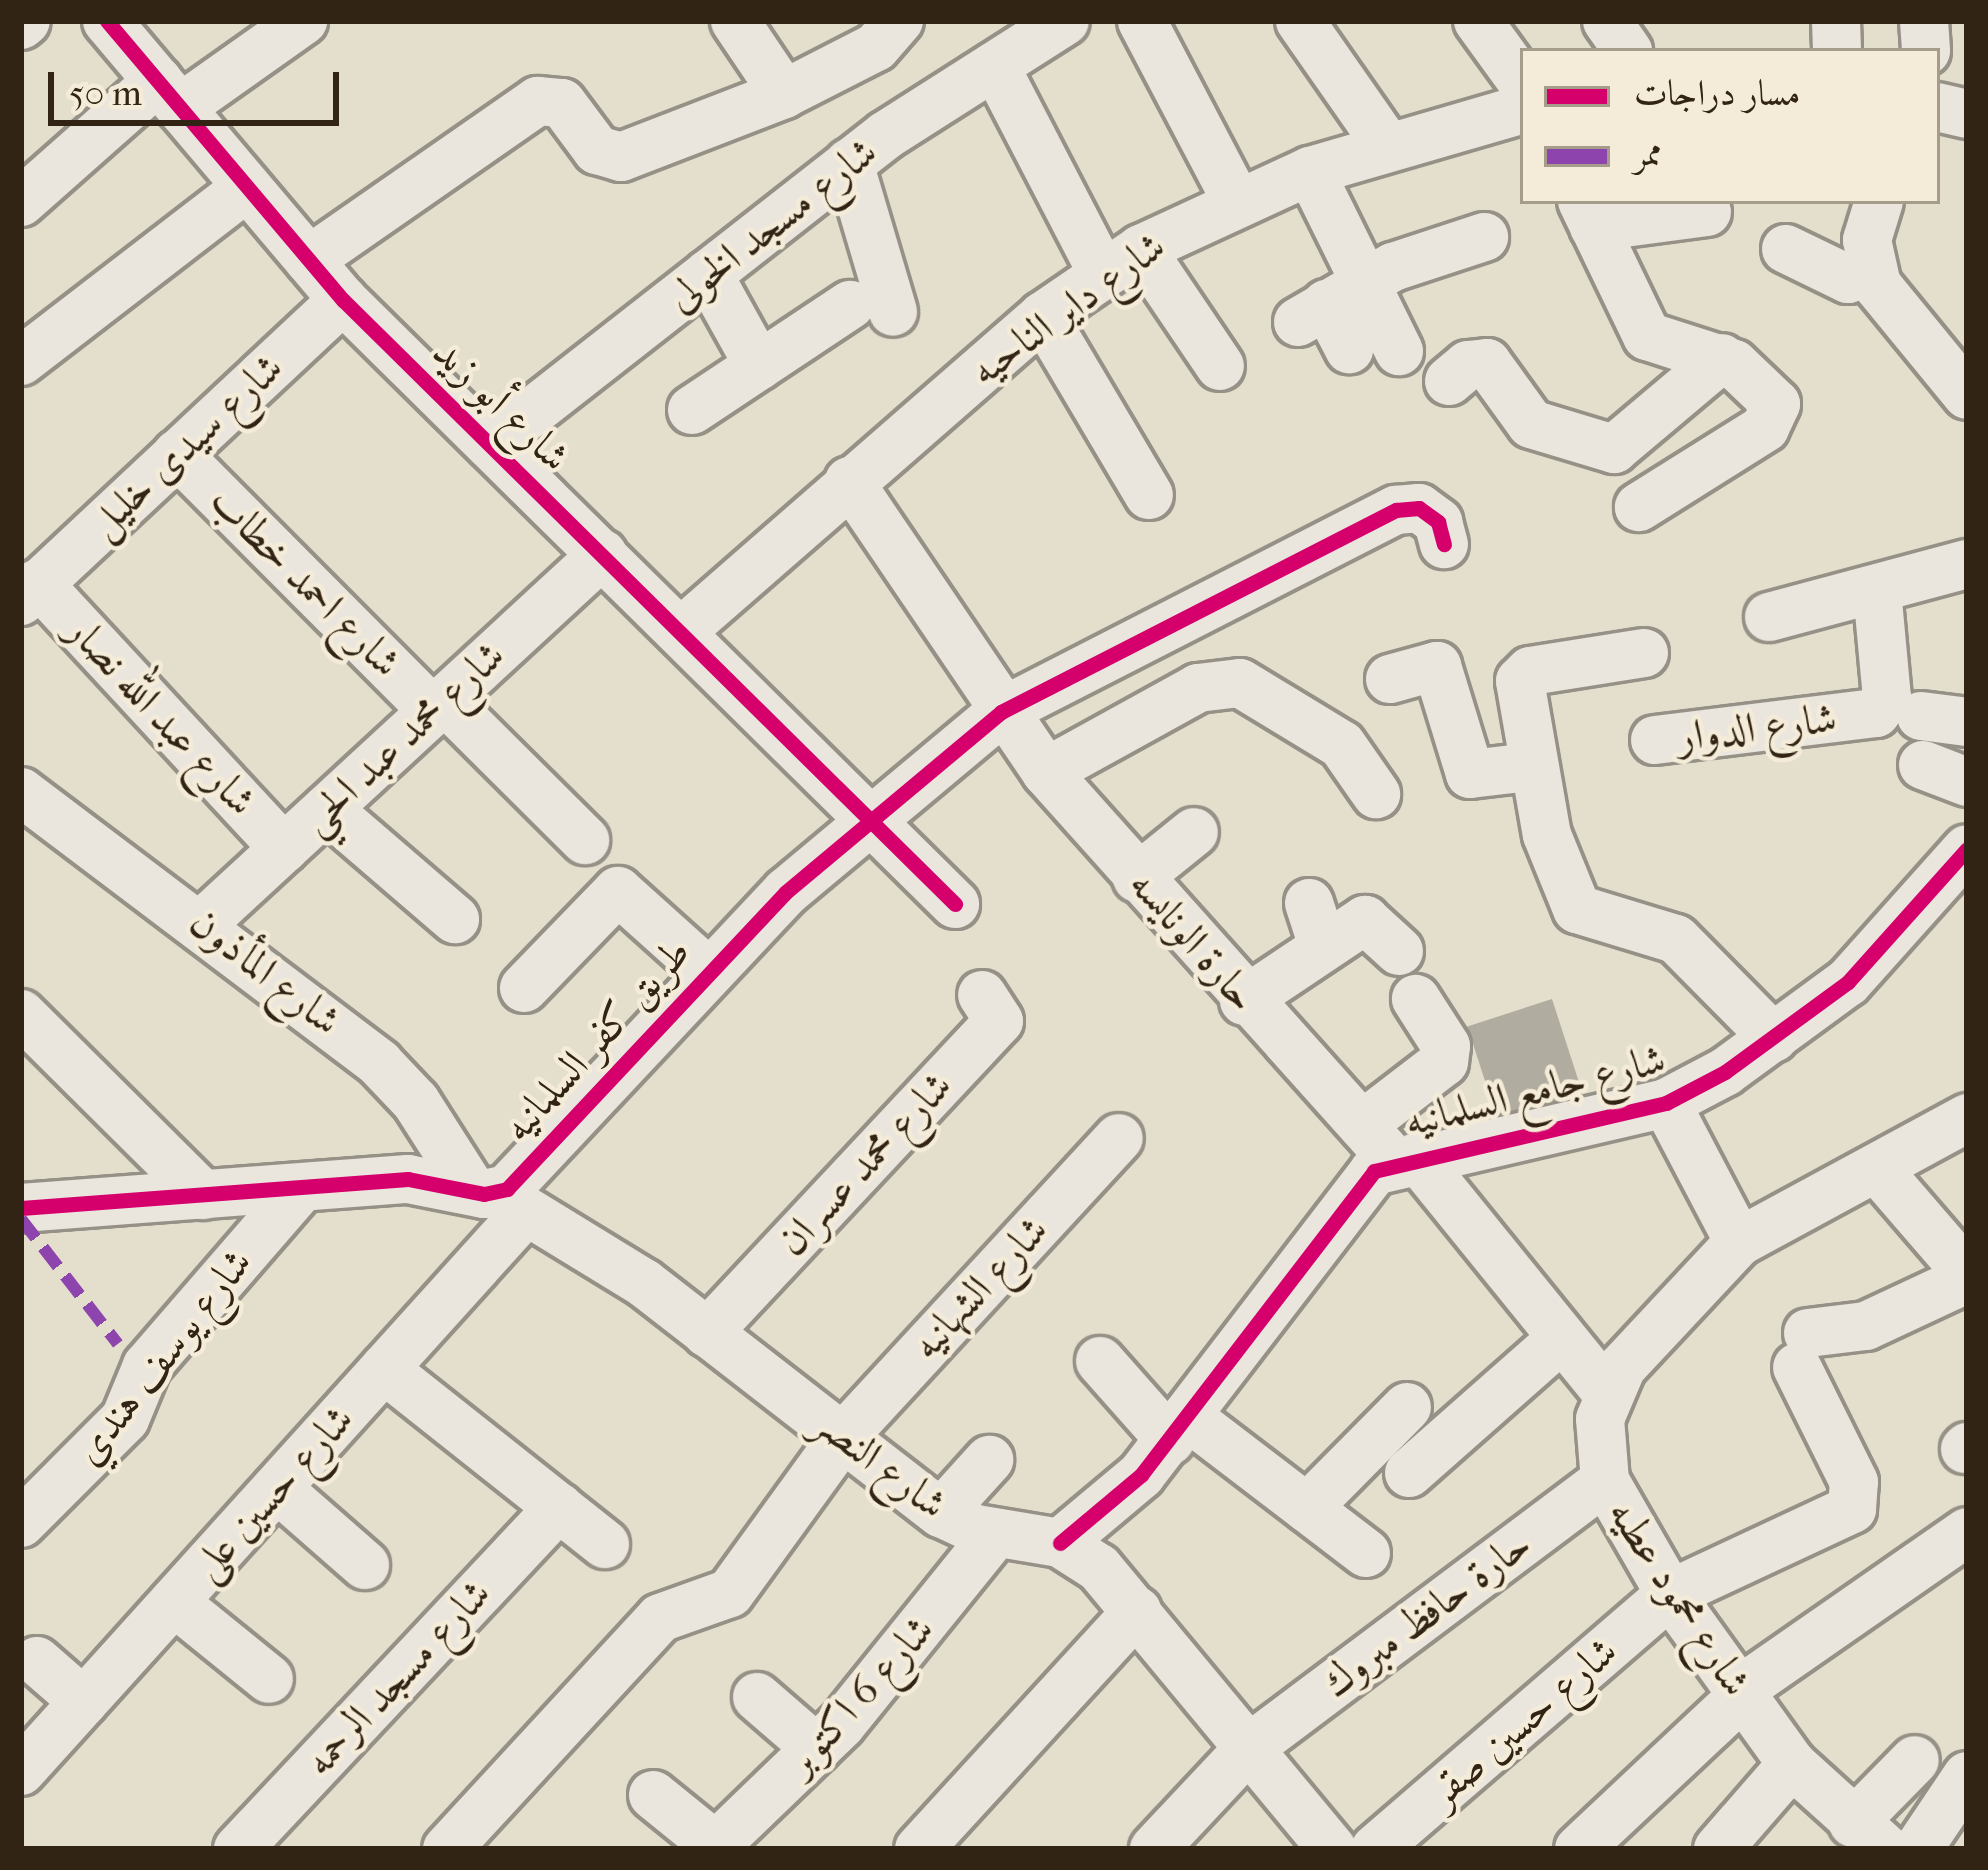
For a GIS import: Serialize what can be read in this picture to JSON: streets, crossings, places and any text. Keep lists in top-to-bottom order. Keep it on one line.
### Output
{"streets":{"street":["شارع مسجد الخولى","شارع داير الناحيه","شارع أبو زيد","شارع سيدى خليل","شارع احمد خطاب","شارع عبد الله نصار","شارع الدوار","شارع محمد عبد الحي","حارة الونايسه","شارع المأذون","طريق كفر السلمانيه","شارع جامع السلمانيه","شارع محمد عسران","شارع الشهانيه","شارع يوسف هندي","شارع النصر","شارع حسين على","شارع محمود عطيه","حارة حافظ مبروك","شارع مسجد الرحمه","شارع 6 اكتوبر","شارع حسين صقر"]},"crossings":[["شارع مسجد الخولى","شارع أبو زيد"],["شارع داير الناحيه","شارع أبو زيد"],["شارع داير الناحيه","حارة الونايسه"],["شارع أبو زيد","شارع سيدى خليل"],["شارع أبو زيد","شارع محمد عبد الحي"],["شارع أبو زيد","طريق كفر السلمانيه"],["شارع سيدى خليل","شارع احمد خطاب"],["شارع سيدى خليل","شارع عبد الله نصار"],["شارع احمد خطاب","شارع محمد عبد الحي"],["شارع عبد الله نصار","شارع محمد عبد الحي"],["شارع محمد عبد الحي","شارع المأذون"],["حارة الونايسه","طريق كفر السلمانيه"],["حارة الونايسه","شارع جامع السلمانيه"],["حارة الونايسه","شارع محمود عطيه"],["شارع المأذون","طريق كفر السلمانيه"],["شارع المأذون","شارع النصر"],["شارع المأذون","شارع حسين على"],["طريق كفر السلمانيه","شارع النصر"],["طريق كفر السلمانيه","شارع حسين على"],["شارع جامع السلمانيه","شارع النصر"],["شارع محمد عسران","شارع النصر"],["شارع الشهانيه","شارع النصر"],["شارع النصر","شارع حسين على"],["شارع النصر","حارة حافظ مبروك"],["شارع النصر","شارع 6 اكتوبر"],["شارع محمود عطيه","حارة حافظ مبروك"],["شارع محمود عطيه","شارع حسين صقر"]],"legend":["مسار دراجات","ممر"],"scale_bar":"50 m"}
